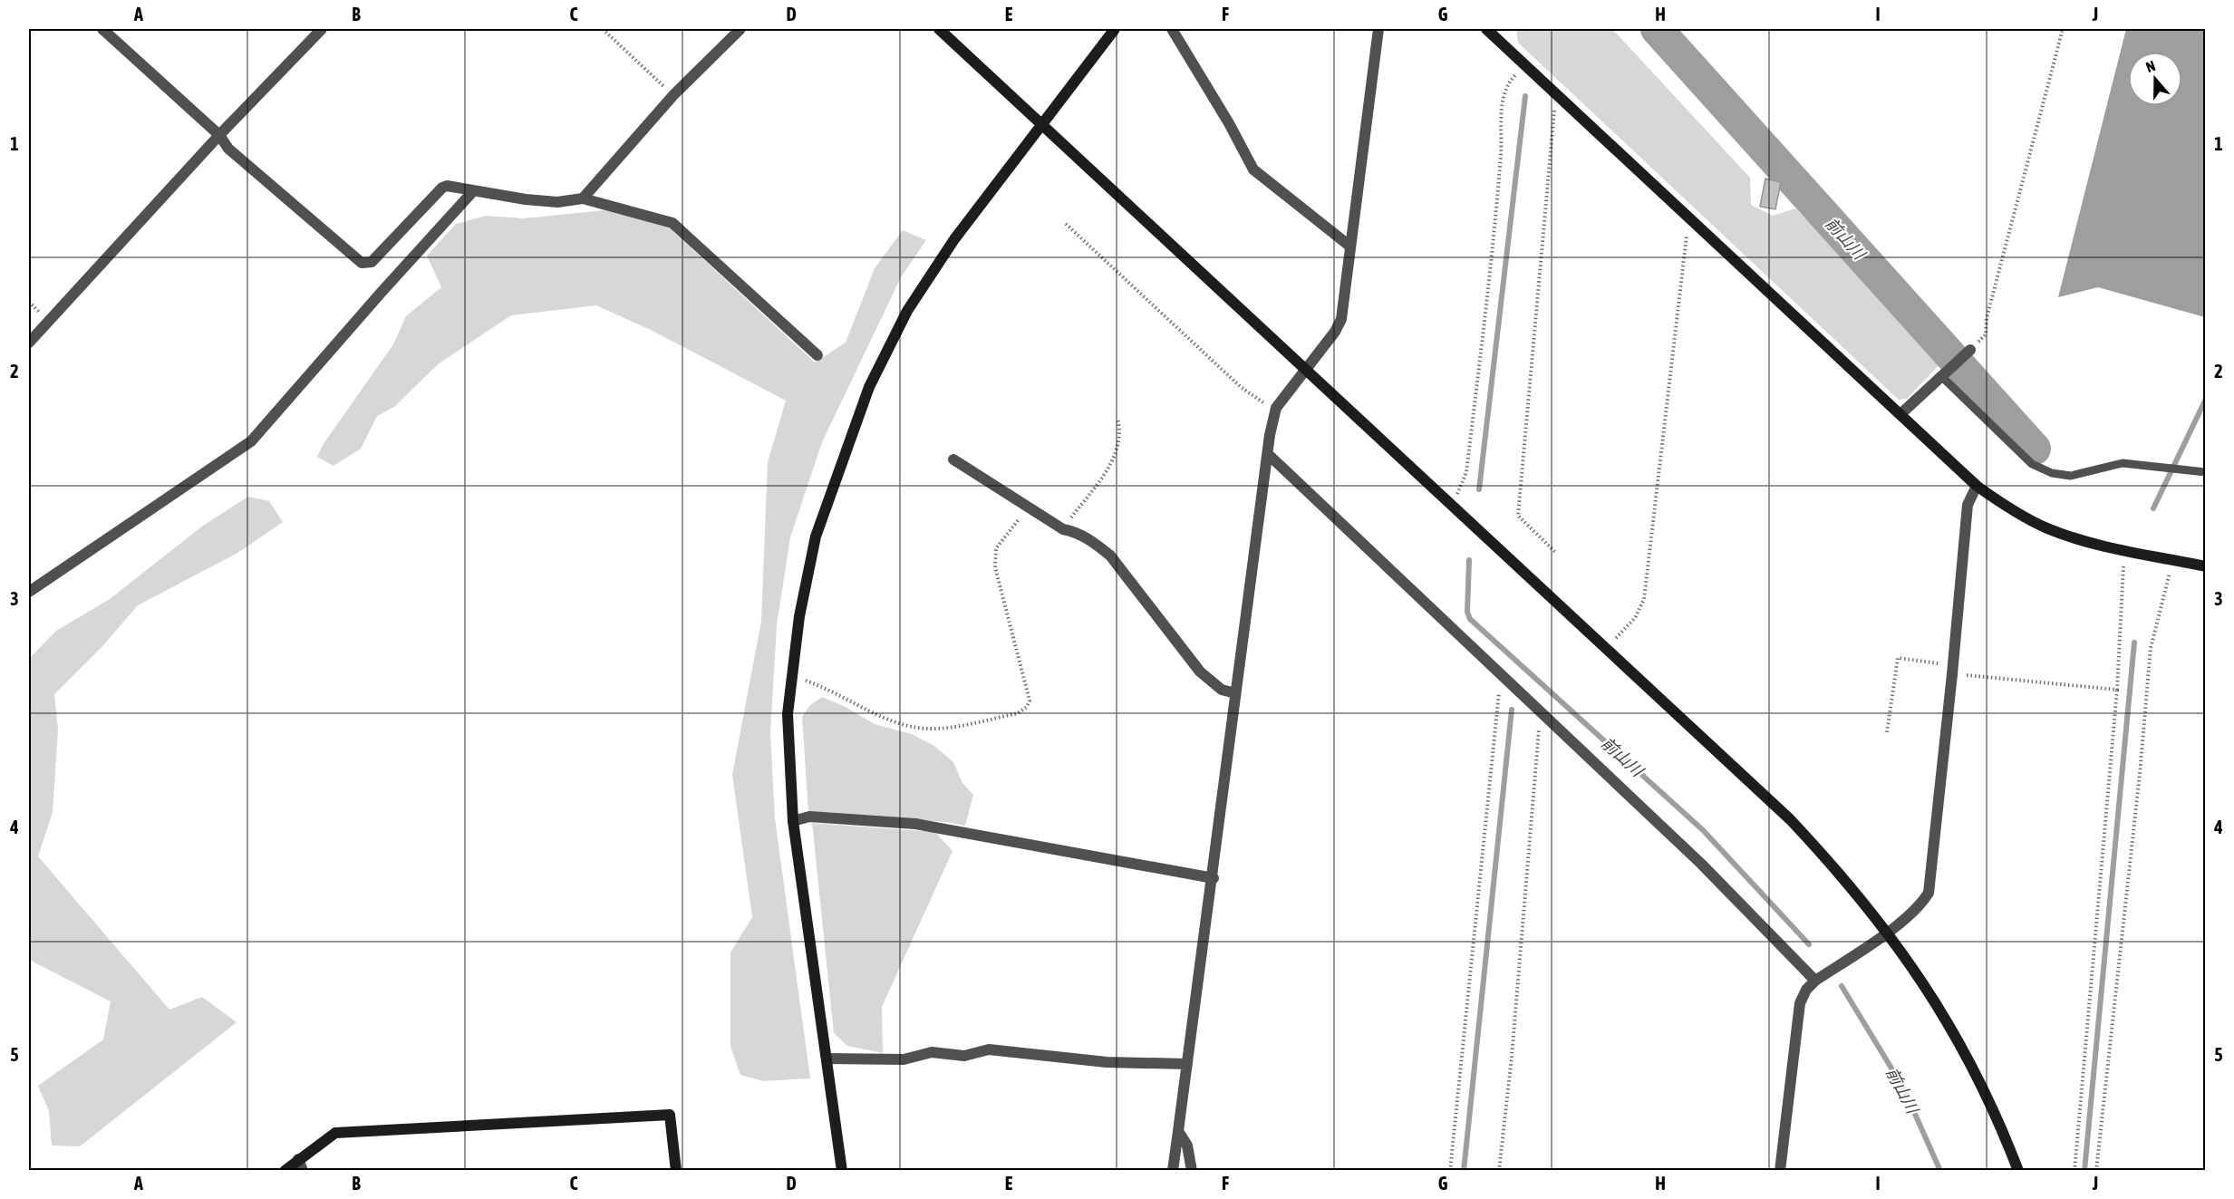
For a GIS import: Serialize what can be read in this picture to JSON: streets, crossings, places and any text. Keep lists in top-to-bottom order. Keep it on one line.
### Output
{"water":["前山川"],"north":"top","grid":{"columns":["A","B","C","D","E","F","G","H","I","J"],"rows":["1","2","3","4","5"]}}
